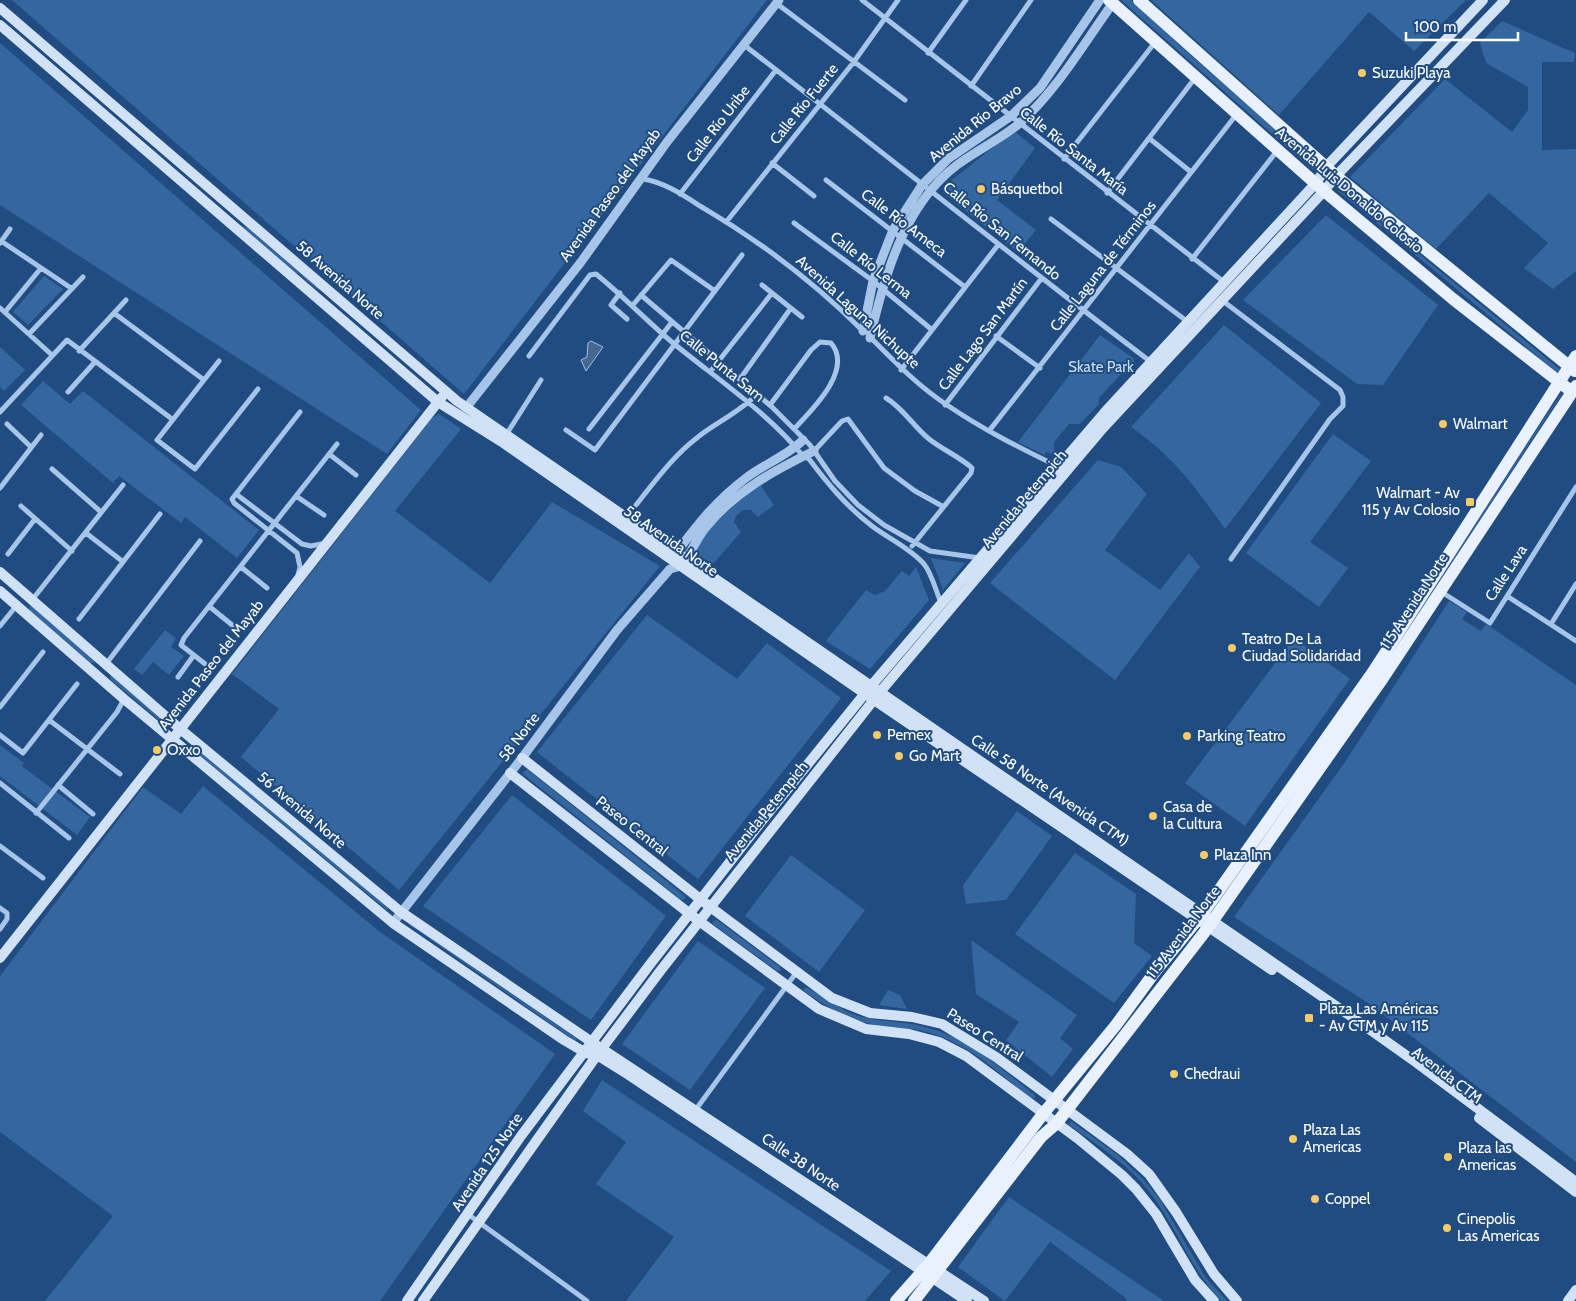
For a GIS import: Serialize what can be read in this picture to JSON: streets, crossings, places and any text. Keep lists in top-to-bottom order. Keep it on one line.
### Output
{"streets":{"main road":["Avenida Luis Donaldo Colosio","Avenida Paseo del Mayab","58 Avenida Norte","Avenida Petempich","115 Avenida Norte","Calle 58 Norte (Avenida CTM)","56 Avenida Norte","Paseo Central","Avenida CTM","Avenida 125 Norte","Calle 38 Norte"],"street":["Calle Río Fuerte","Avenida Río Bravo","Calle Río Uribe","Calle Río Santa María","Calle Río Ameca","Calle Río San Fernando","Calle Río Lerma","Calle Laguna de Términos","Avenida Laguna Nichupte","Calle Lago San Martín","Calle Punta Sam","Calle Lava","58 Norte"]},"crossings":[["Calle Río Fuerte","Calle Río Santa María"],["Calle Río Fuerte","Calle Río San Fernando"],["Calle Río Fuerte","Avenida Laguna Nichupte"],["Avenida Río Bravo","Calle Río Santa María"],["Avenida Río Bravo","Avenida Luis Donaldo Colosio"],["Avenida Río Bravo","Calle Río Ameca"],["Avenida Río Bravo","Calle Río San Fernando"],["Avenida Río Bravo","Calle Río Lerma"],["Avenida Río Bravo","Avenida Laguna Nichupte"],["Calle Río Uribe","Calle Río San Fernando"],["Calle Río Uribe","Avenida Laguna Nichupte"],["Calle Río Santa María","Calle Laguna de Términos"],["Calle Río Santa María","Avenida Petempich"],["Avenida Luis Donaldo Colosio","Calle Laguna de Términos"],["Avenida Luis Donaldo Colosio","Avenida Petempich"],["Avenida Luis Donaldo Colosio","115 Avenida Norte"],["Avenida Paseo del Mayab","Calle Río San Fernando"],["Avenida Paseo del Mayab","58 Avenida Norte"],["Avenida Paseo del Mayab","Avenida Laguna Nichupte"],["Avenida Paseo del Mayab","56 Avenida Norte"],["Calle Río San Fernando","Calle Laguna de Términos"],["Calle Río San Fernando","Calle Lago San Martín"],["Calle Río San Fernando","Avenida Petempich"],["Calle Laguna de Términos","Avenida Laguna Nichupte"],["58 Avenida Norte","Avenida Petempich"],["58 Avenida Norte","58 Norte"],["58 Avenida Norte","Calle 58 Norte (Avenida CTM)"],["Avenida Laguna Nichupte","Calle Lago San Martín"],["Avenida Laguna Nichupte","Avenida Petempich"],["Calle Punta Sam","Avenida Petempich"],["Calle Punta Sam","58 Norte"],["Avenida Petempich","Calle 58 Norte (Avenida CTM)"],["Avenida Petempich","56 Avenida Norte"],["Avenida Petempich","Paseo Central"],["Avenida Petempich","Avenida 125 Norte"],["Avenida Petempich","Calle 38 Norte"],["Calle Lava","115 Avenida Norte"],["115 Avenida Norte","Calle 58 Norte (Avenida CTM)"],["115 Avenida Norte","Paseo Central"],["115 Avenida Norte","Avenida CTM"],["115 Avenida Norte","Calle 38 Norte"],["58 Norte","56 Avenida Norte"],["58 Norte","Paseo Central"],["Calle 58 Norte (Avenida CTM)","Avenida CTM"],["56 Avenida Norte","Avenida 125 Norte"],["56 Avenida Norte","Calle 38 Norte"],["Avenida 125 Norte","Calle 38 Norte"]],"parks":["Skate Park"],"places":{"other":["Suzuki Playa","Básquetbol","Walmart","Teatro De La Ciudad Solidaridad","Pemex","Parking Teatro","Oxxo","Go Mart","Casa de la Cultura","Plaza Inn","Chedraui","Plaza Las Americas","Plaza las Americas","Coppel","Cinepolis Las Americas"],"transit":["Walmart - Av 115 y Av Colosio","Plaza Las Américas - Av CTM y Av 115"]},"scale_bar":"100 m"}
